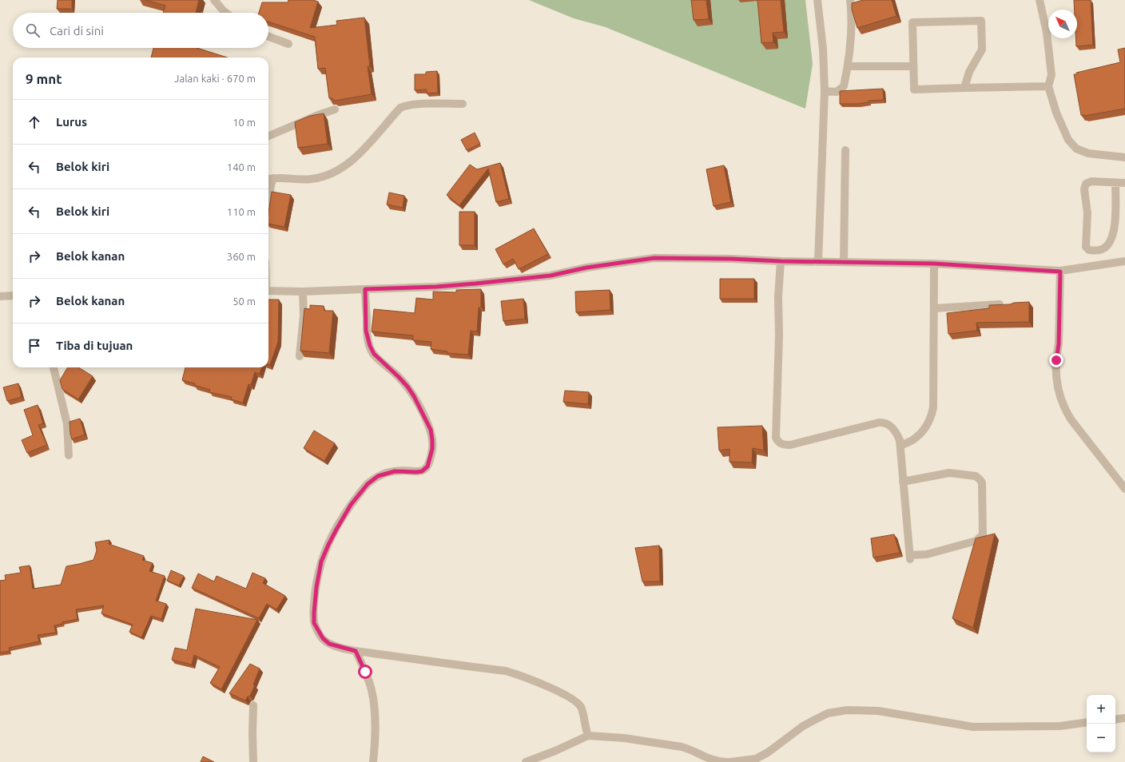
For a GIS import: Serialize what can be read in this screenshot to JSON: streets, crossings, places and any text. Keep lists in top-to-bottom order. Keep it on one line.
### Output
{"north":"top left","page":{"search":"Cari di sini","heading":["9 mnt","Jalan kaki · 670 m"],"list":[["Lurus","10 m"],["Belok kiri","140 m"],["Belok kiri","110 m"],["Belok kanan","360 m"],["Belok kanan","50 m"],"Tiba di tujuan"],"map_buttons":["+","−"]}}
